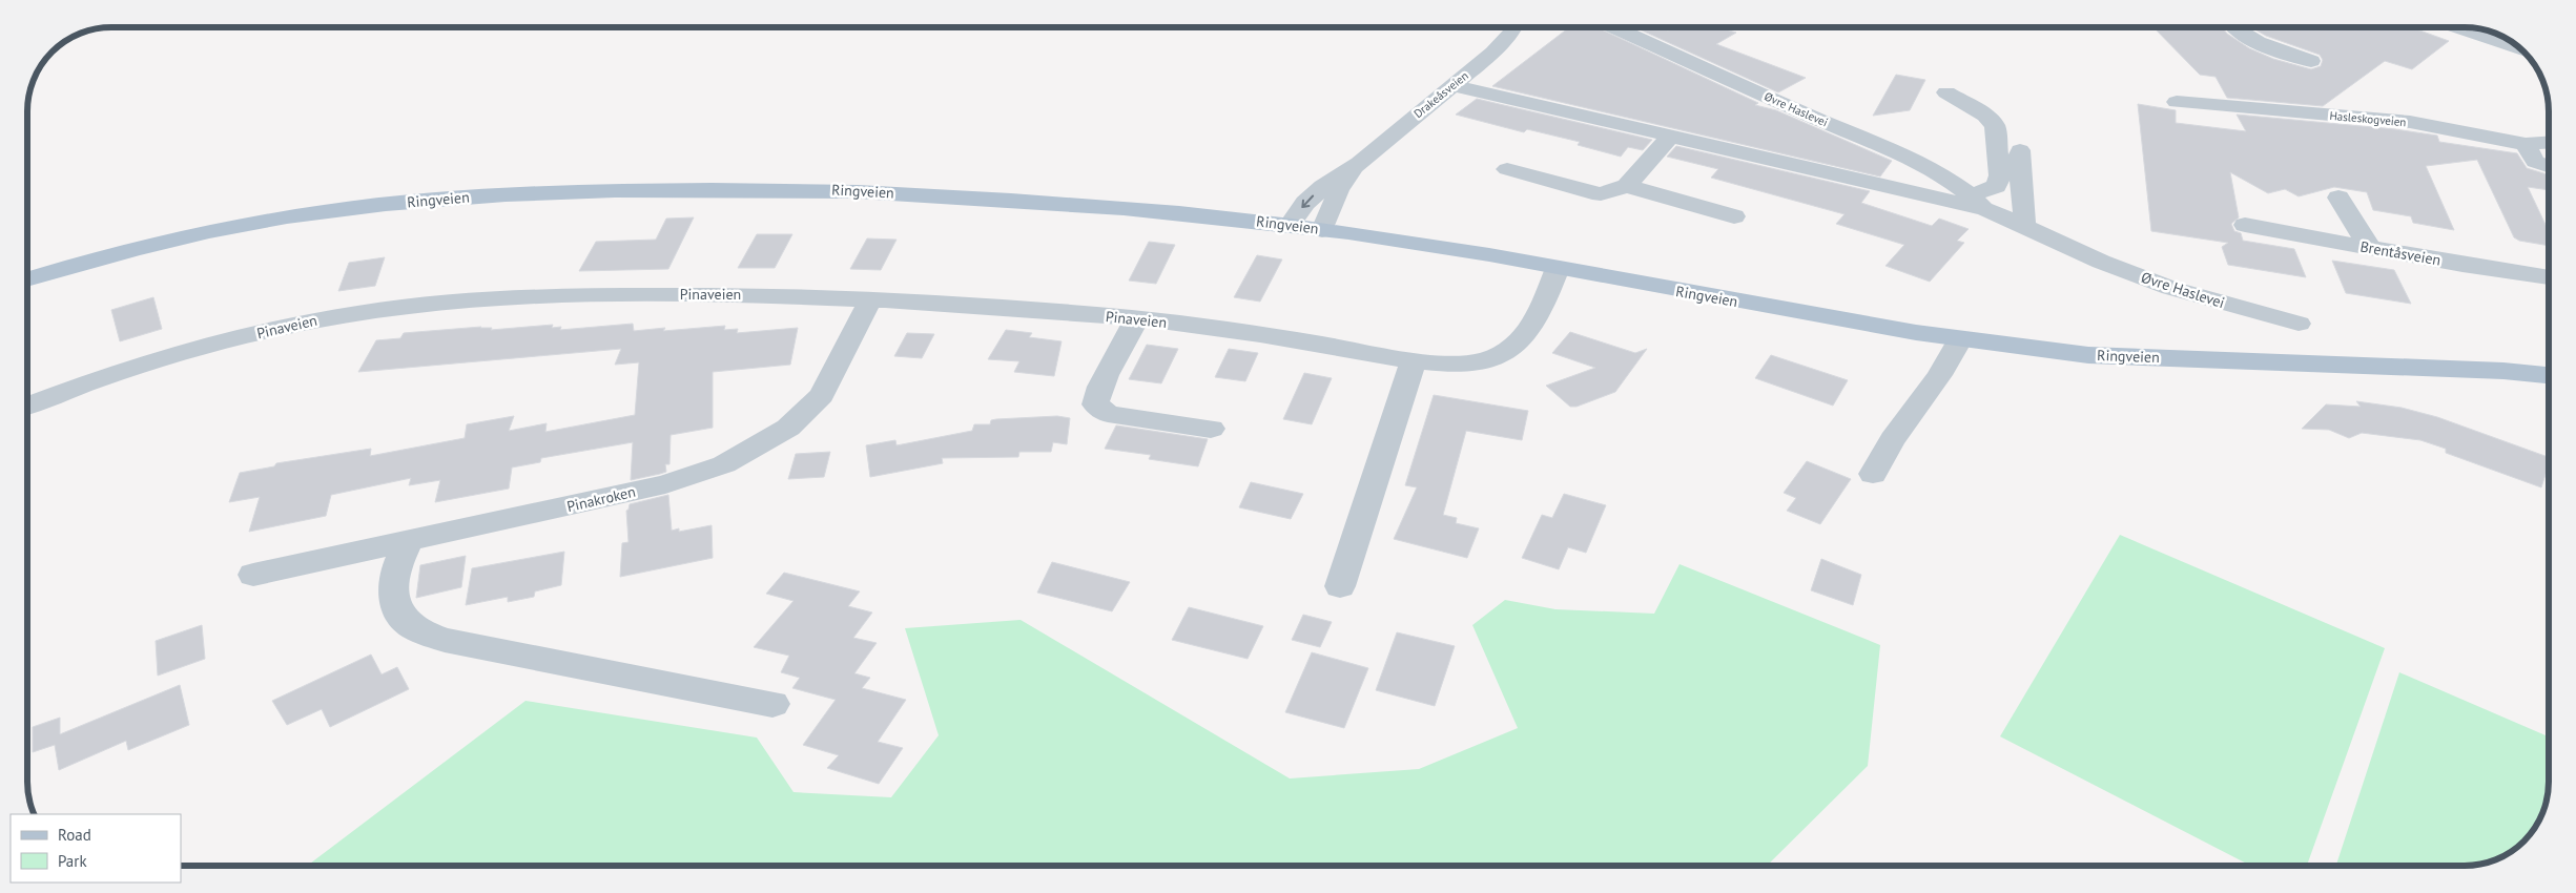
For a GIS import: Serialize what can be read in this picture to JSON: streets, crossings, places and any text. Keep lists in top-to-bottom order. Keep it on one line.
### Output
{"streets":{"main road":["Ringveien"],"street":["Drakeåsveien","Øvre Haslevei","Hasleskogveien","Brentåsveien","Pinaveien","Pinakroken"]},"crossings":[["Drakeåsveien","Øvre Haslevei"],["Drakeåsveien","Ringveien"],["Ringveien","Pinaveien"],["Pinaveien","Pinakroken"]],"legend":["Road","Park"]}
